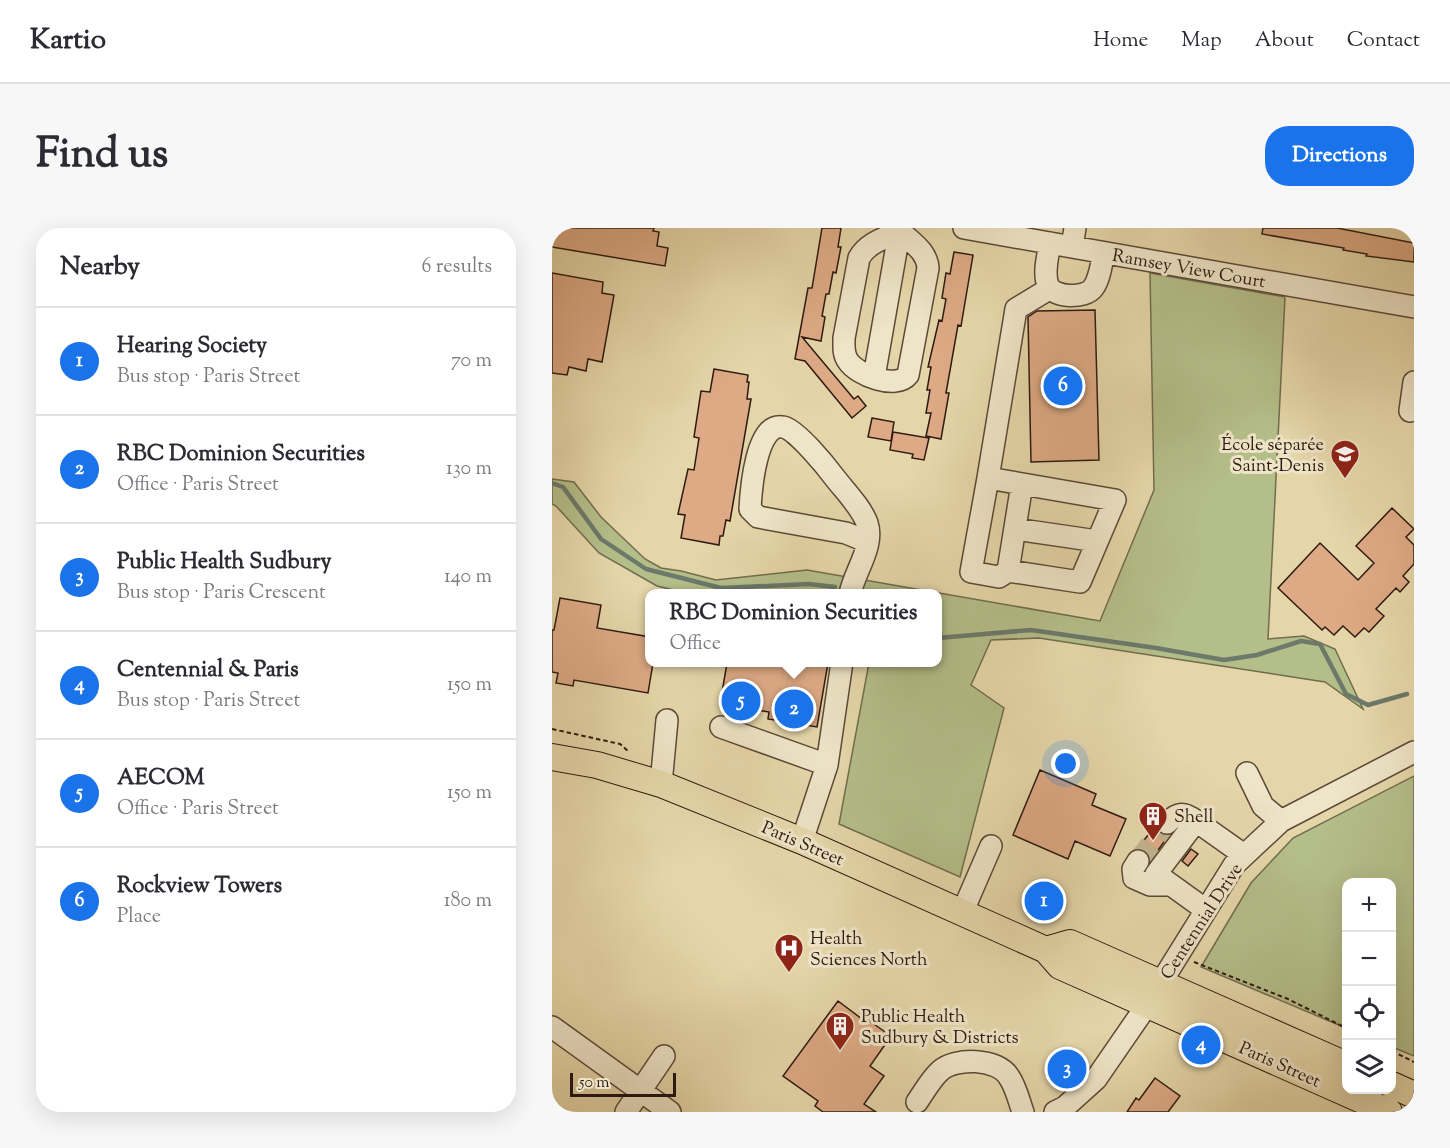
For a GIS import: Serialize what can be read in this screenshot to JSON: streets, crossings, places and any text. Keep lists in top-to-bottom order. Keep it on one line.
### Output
{"streets":{"main road":["Paris Street"],"street":["Ramsey View Court","Centennial Drive"]},"crossings":[["Paris Street","Centennial Drive"]],"places":{"school or university":["École séparée Saint-Denis"],"building":["Shell","Public Health Sudbury & Districts"],"hospital":["Health Sciences North"]},"scale_bar":"50 m","page":{"header":"Kartio","nav":["Home","Map","About","Contact"],"title":"Find us","buttons":"Directions","heading":["Nearby","6 results"],"list":[{"mark":"1","name":"Hearing Society","note":"Bus stop · Paris Street","value":"70 m"},{"mark":"2","name":"RBC Dominion Securities","note":"Office · Paris Street","value":"130 m"},{"mark":"3","name":"Public Health Sudbury","note":"Bus stop · Paris Crescent","value":"140 m"},{"mark":"4","name":"Centennial & Paris","note":"Bus stop · Paris Street","value":"150 m"},{"mark":"5","name":"AECOM","note":"Office · Paris Street","value":"150 m"},{"mark":"6","name":"Rockview Towers","note":"Place","value":"180 m"}],"pins":["6","5","2","1","4","3"],"popup":["RBC Dominion Securities","Office"],"map_buttons":["+","−"],"scale":"50 m"}}
